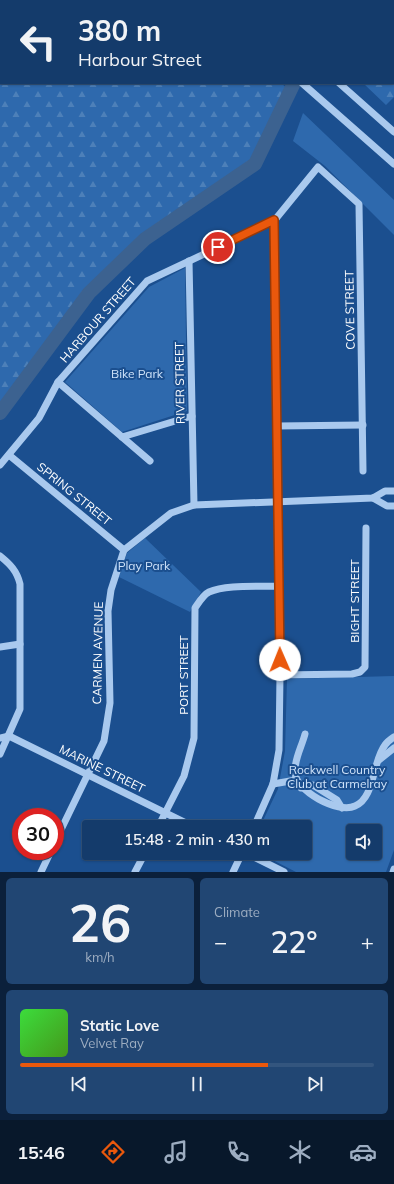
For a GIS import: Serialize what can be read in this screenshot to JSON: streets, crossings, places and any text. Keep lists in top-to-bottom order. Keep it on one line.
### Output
{"streets":{"street":["COVE STREET","HARBOUR STREET","RIVER STREET","SPRING STREET","BIGHT STREET","CARMEN AVENUE","PORT STREET","MARINE STREET"]},"crossings":[["COVE STREET","HARBOUR STREET"],["HARBOUR STREET","RIVER STREET"],["HARBOUR STREET","SPRING STREET"],["SPRING STREET","CARMEN AVENUE"],["CARMEN AVENUE","MARINE STREET"],["PORT STREET","MARINE STREET"]],"parks":["Bike Park","Play Park","Rockwell Country Club at Carmelray"],"page":{"turn":["380 m","Harbour Street"],"limit":"30","trip":"15:48 · 2 min · 430 m","tile":[["26","km/h"],"Climate"],"heat":["−","22°","+"],"song":["Static Love","Velvet Ray"],"tabs":"15:46"}}
